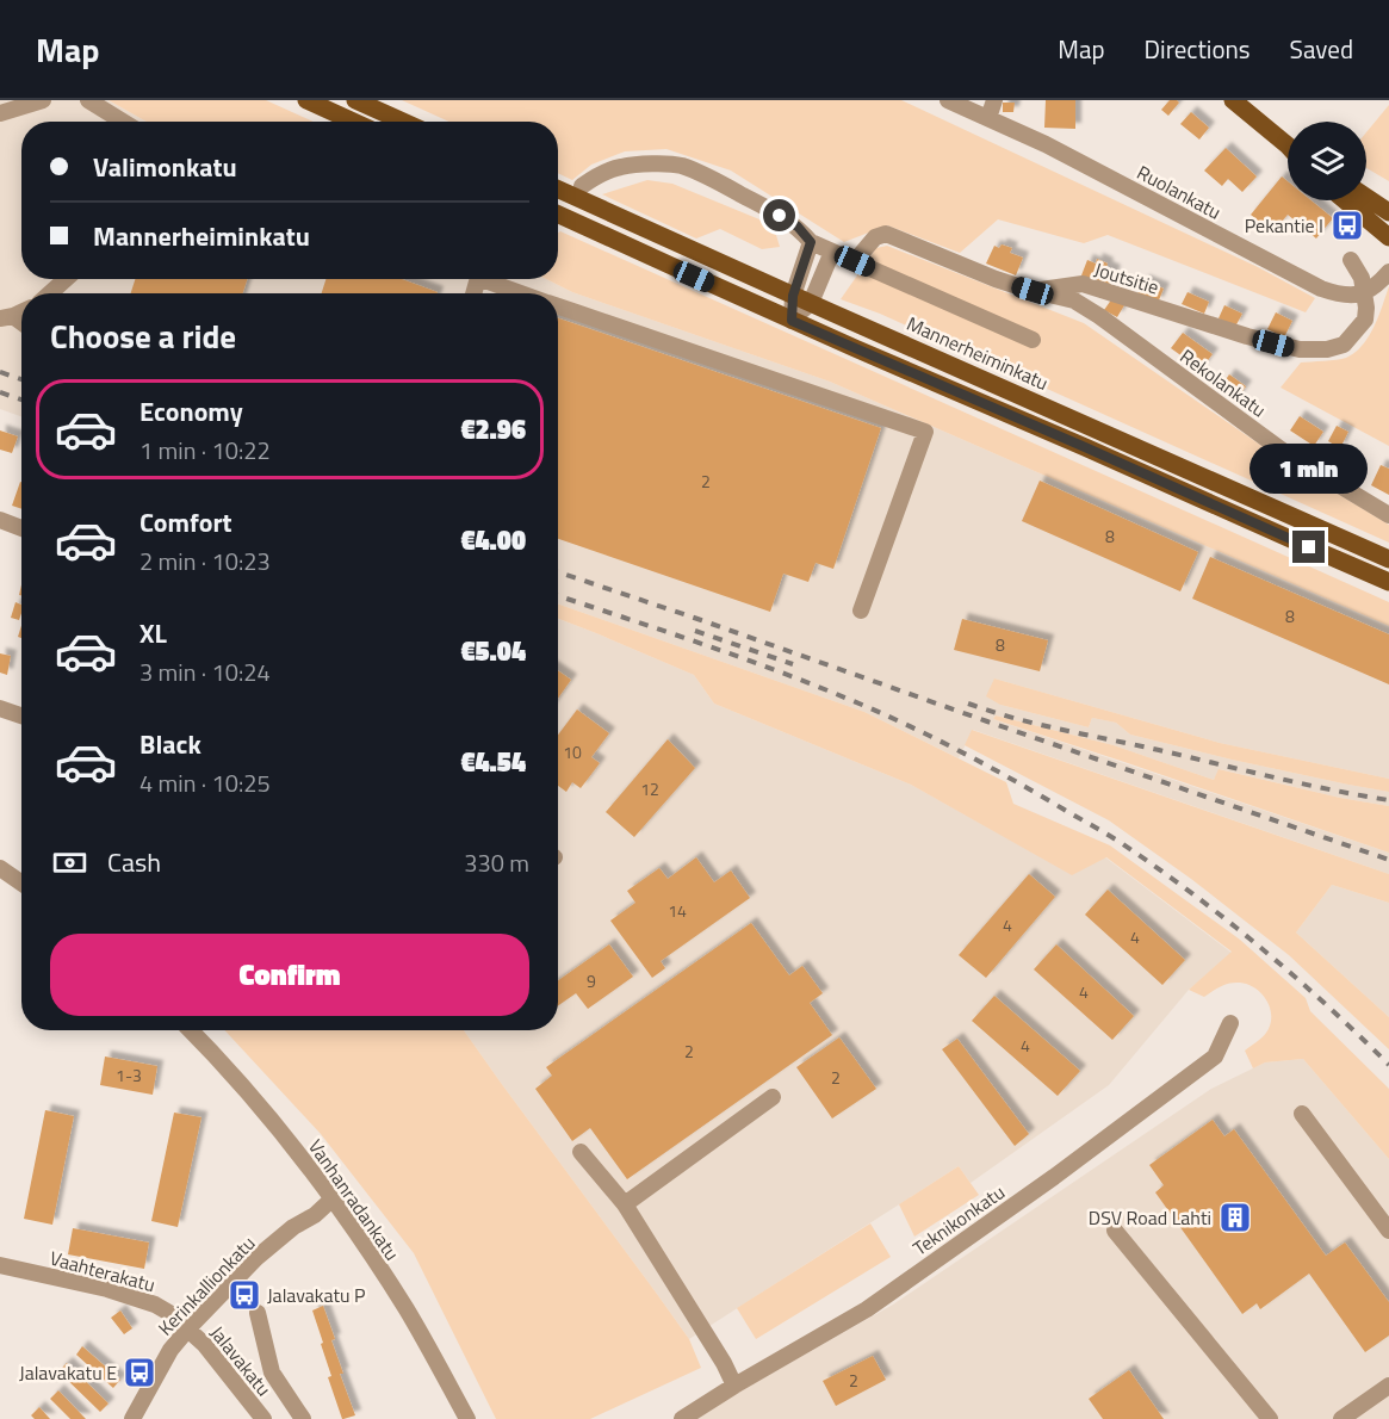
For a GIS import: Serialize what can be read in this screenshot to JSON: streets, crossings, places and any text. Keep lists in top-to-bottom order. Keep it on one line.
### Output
{"streets":{"main road":["Mannerheiminkatu"],"street":["Ruolankatu","Joutsitie","Rekolankatu","Vanhanradankatu","Teknikonkatu","Vaahterakatu","Kerinkallionkatu","Jalavakatu"]},"crossings":[["Ruolankatu","Joutsitie"],["Joutsitie","Rekolankatu"],["Vanhanradankatu","Kerinkallionkatu"],["Vaahterakatu","Kerinkallionkatu"],["Vaahterakatu","Jalavakatu"],["Kerinkallionkatu","Jalavakatu"]],"places":{"bus stop":["Pekantie I","Jalavakatu P","Jalavakatu E"],"building":["DSV Road Lahti"]},"house_numbers":["2","8","8","8","10","12","14","4","4","9","4","4","2","1-3","2","2"],"page":{"header":"Map","nav":["Map","Directions","Saved"],"banner":["Valimonkatu","Mannerheiminkatu"],"heading":"Choose a ride","list":[{"name":"Economy","note":"1 min · 10:22","value":"€2.96"},{"name":"Comfort","note":"2 min · 10:23","value":"€4.00"},{"name":"XL","note":"3 min · 10:24","value":"€5.04"},{"name":"Black","note":"4 min · 10:25","value":"€4.54"}],"bubble":"1 min","pay":["Cash","330 m"],"buttons":"Confirm"}}
